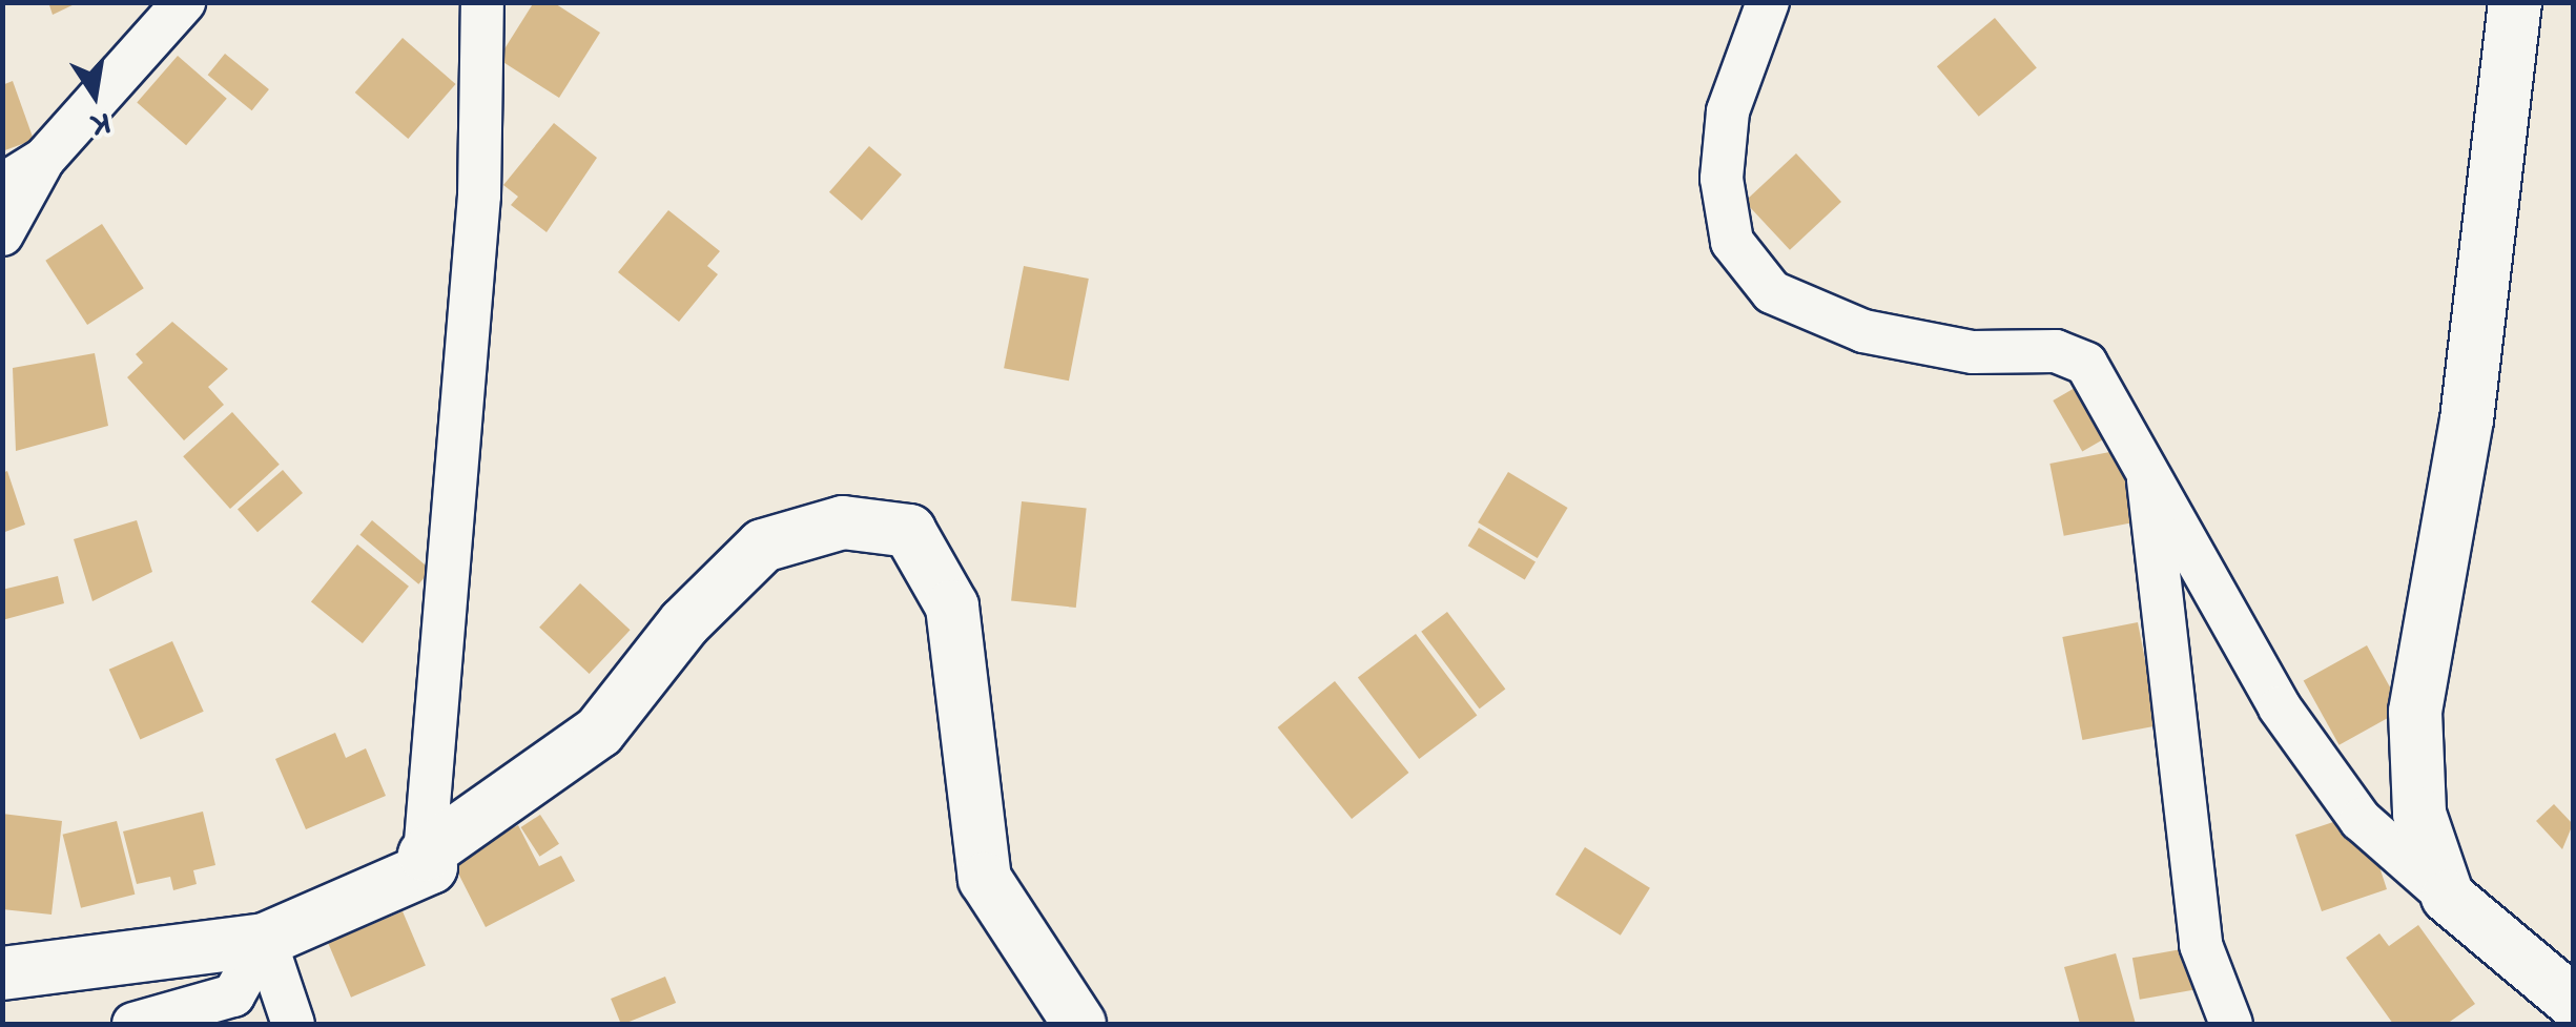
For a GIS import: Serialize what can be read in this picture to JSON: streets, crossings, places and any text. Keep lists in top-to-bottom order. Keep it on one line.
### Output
{"north":"bottom"}
